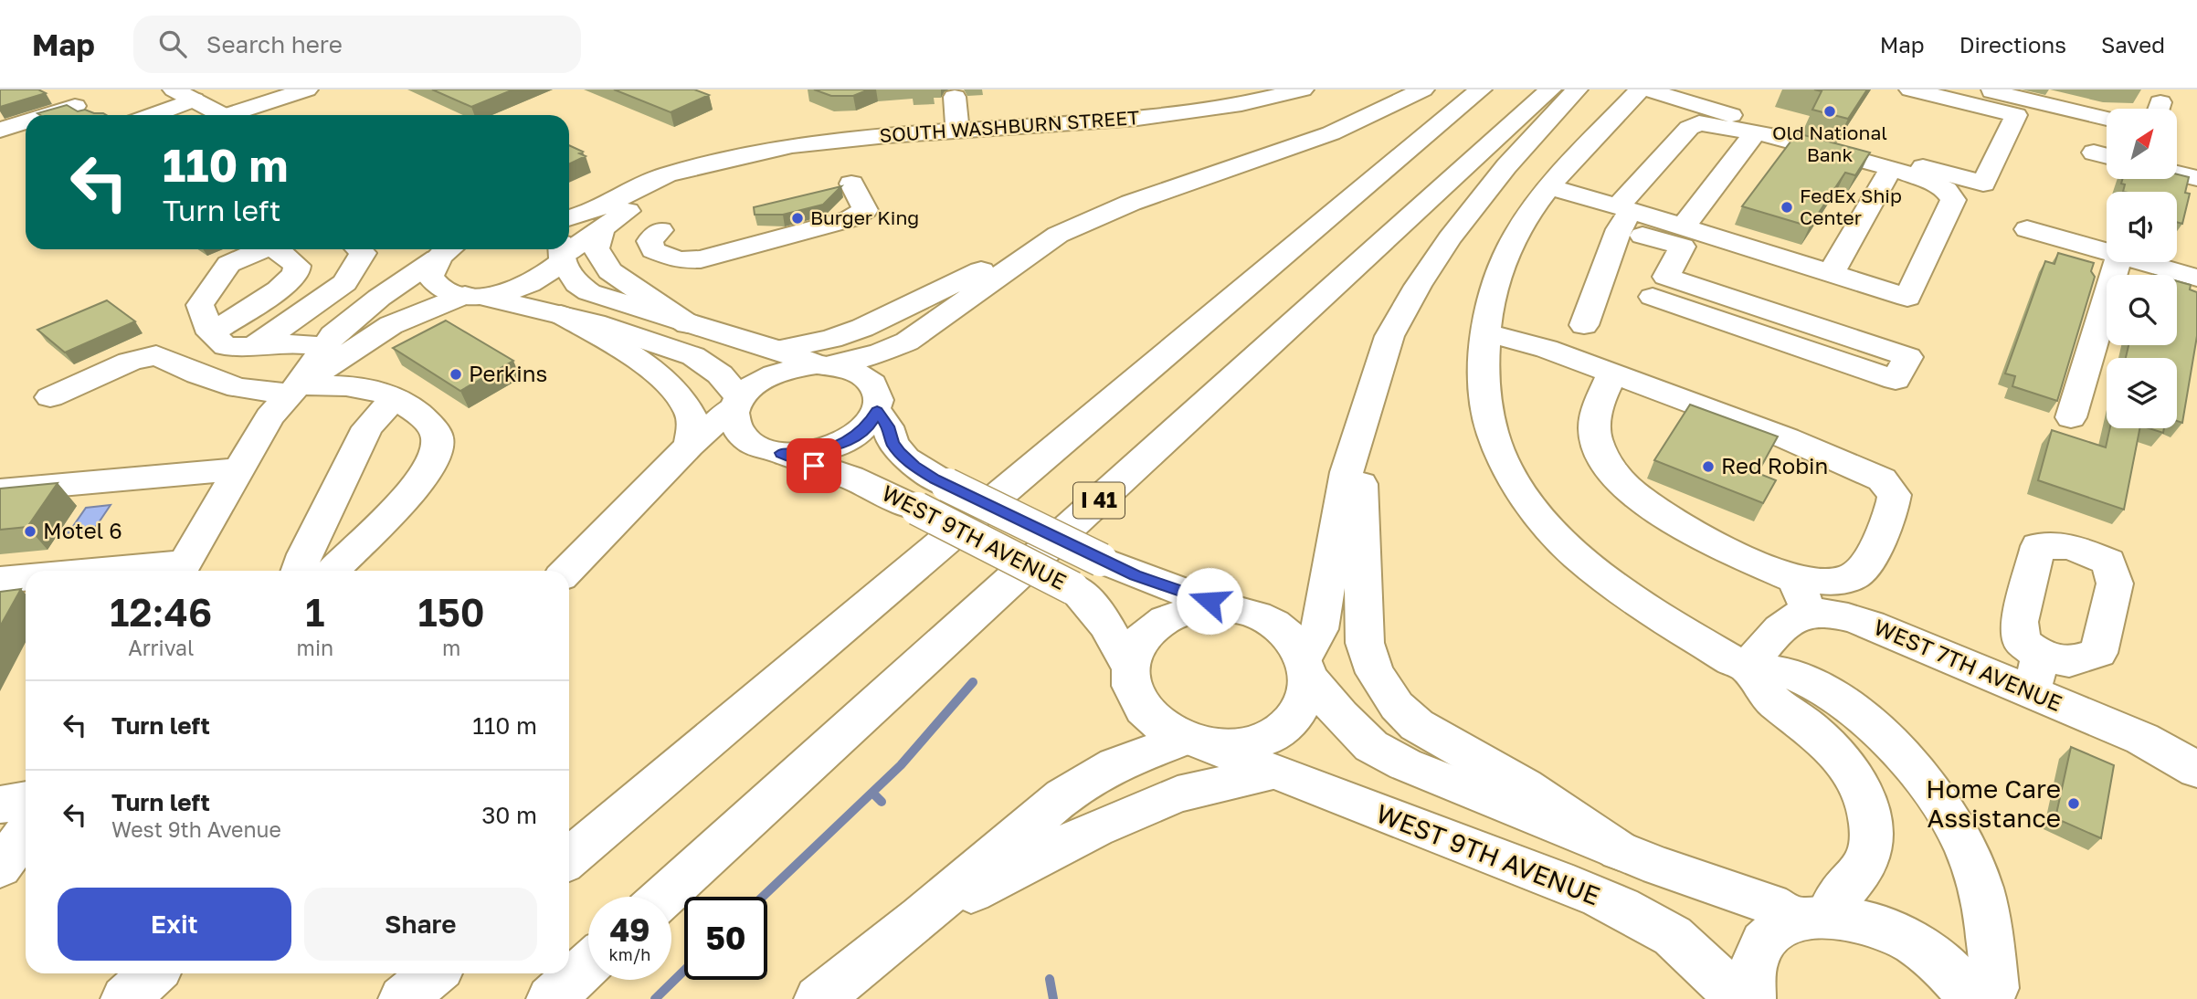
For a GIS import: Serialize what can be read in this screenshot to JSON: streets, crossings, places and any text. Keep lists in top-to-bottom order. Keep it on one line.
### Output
{"streets":{"main road":["SOUTH WASHBURN STREET","I 41","WEST 9TH AVENUE","WEST 7TH AVENUE"]},"places":["Old National Bank","FedEx Ship Center","Burger King","Perkins","Red Robin","Motel 6","Home Care Assistance"],"north":"top right","page":{"header":"Map","search":"Search here","nav":["Map","Directions","Saved"],"turn":["110 m","Turn left"],"eta":["12:46","Arrival","1","min","150","m"],"list":[{"name":"Turn left","value":"110 m"},{"name":"Turn left","note":"West 9th Avenue","value":"30 m"}],"buttons":["Exit","Share"],"speed":"49 km/h","limit":"50"}}
